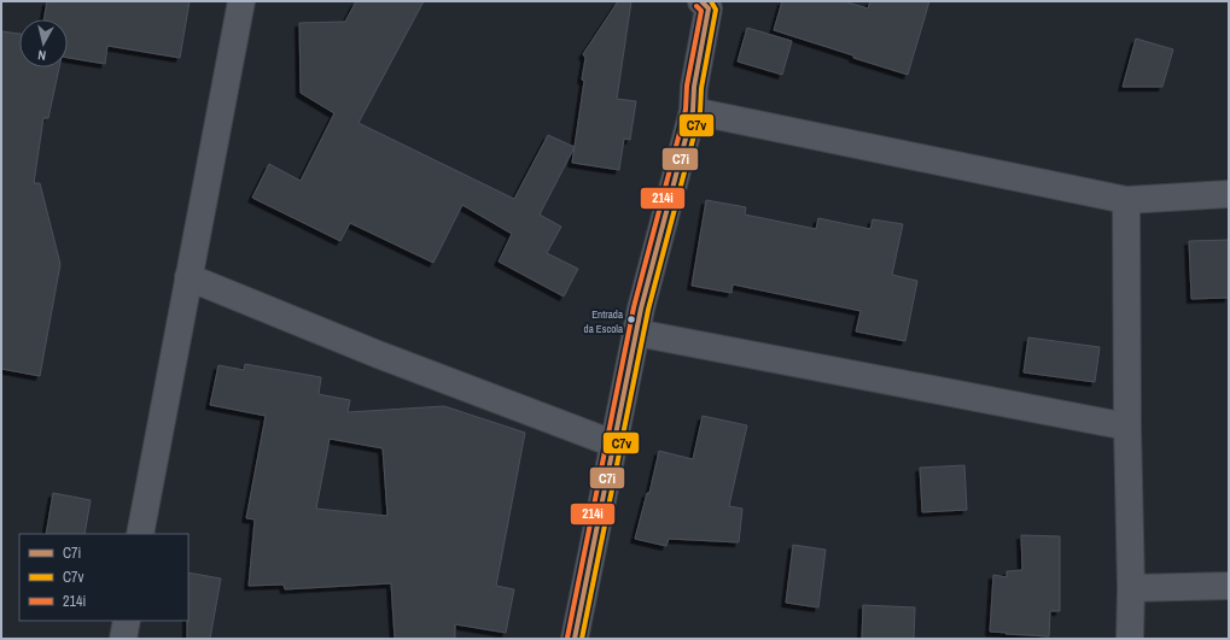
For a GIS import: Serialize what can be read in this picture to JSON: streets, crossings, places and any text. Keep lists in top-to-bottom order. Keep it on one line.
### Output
{"places":["Entrada da Escola"],"lines":["transit line C7i","transit line C7v","transit line 214i"],"legend":["C7i","C7v","214i"],"north":"bottom"}
